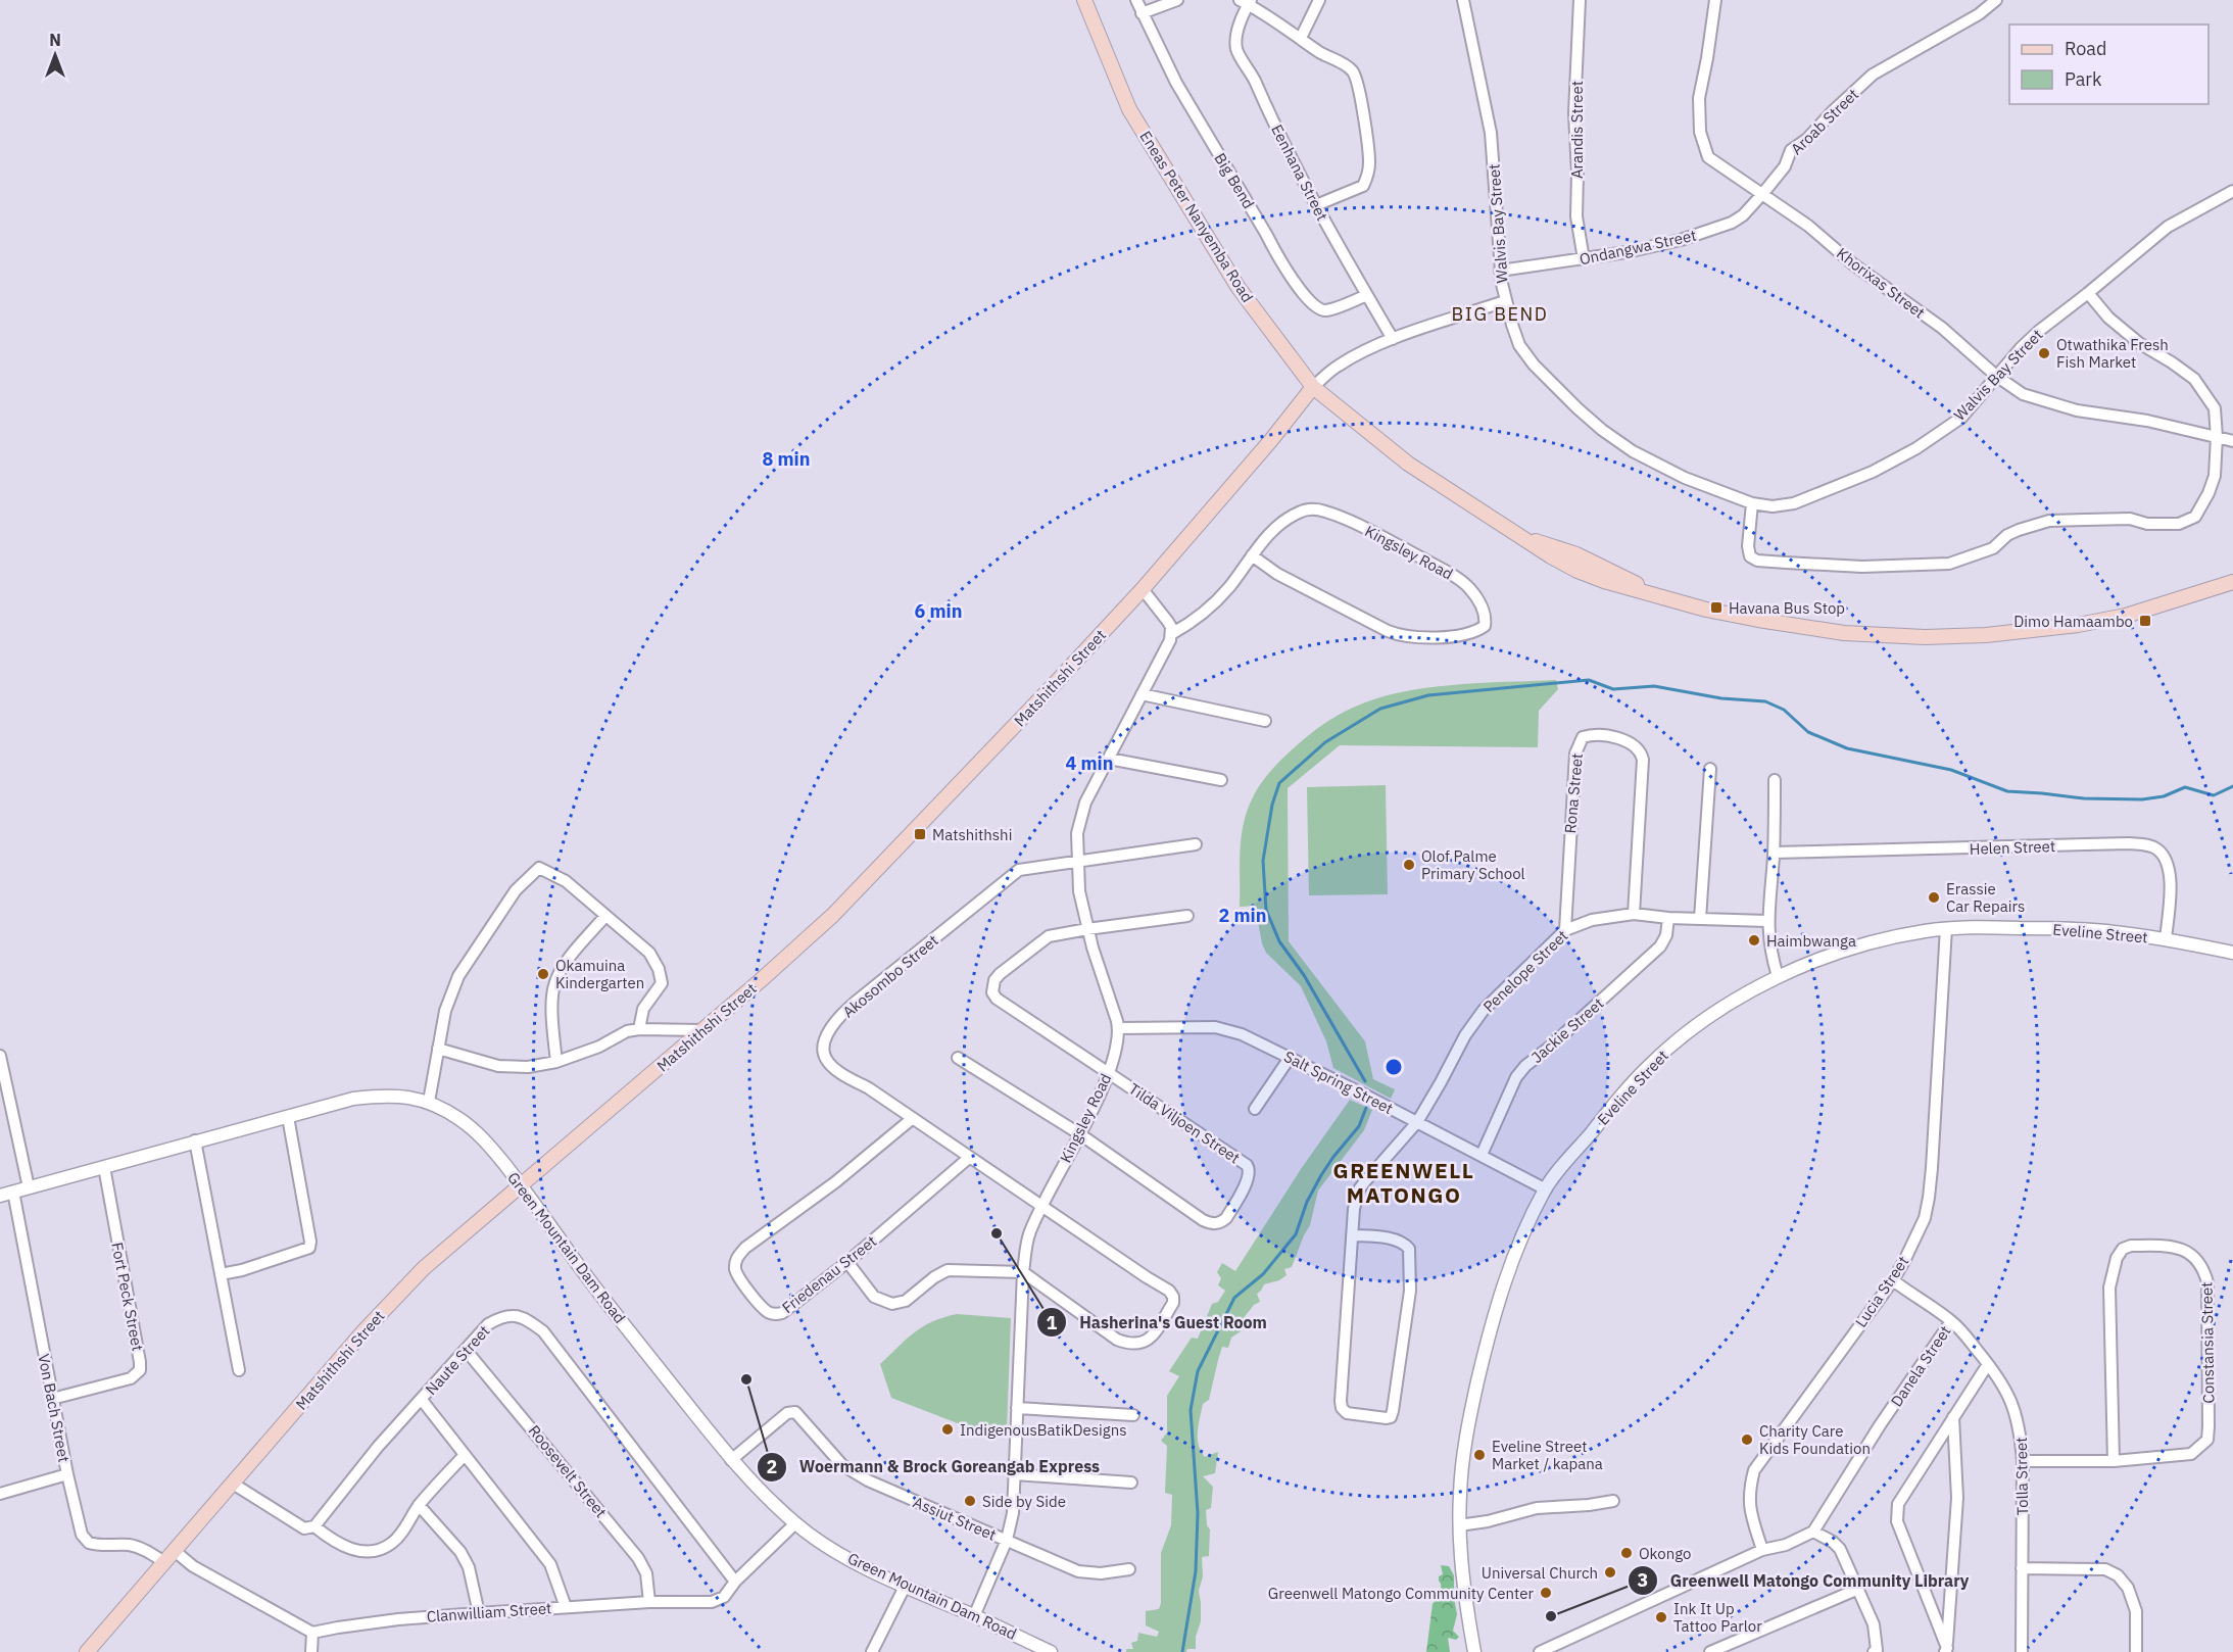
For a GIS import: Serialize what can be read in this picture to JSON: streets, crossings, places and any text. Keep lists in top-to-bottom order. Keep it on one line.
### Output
{"streets":{"main road":["Eneas Peter Nanyemba Road","Matshithshi Street"],"street":["Aroab Street","Arandis Street","Eenhana Street","Big Bend","Walvis Bay Street","Ondangwa Street","Khorixas Street","Kingsley Road","Rona Street","Helen Street","Eveline Street","Penelope Street","Akosombo Street","Jackie Street","Salt Spring Street","Tilda Viljoen Street","Green Mountain Dam Road","Friedenau Street","Lucia Street","Fort Peck Street","Constansia Street","Naute Street","Danela Street","Von Bach Street","Roosevelt Street","Tolla Street","Assiut Street","Clanwilliam Street"]},"crossings":[["Aroab Street","Ondangwa Street"],["Aroab Street","Khorixas Street"],["Arandis Street","Ondangwa Street"],["Eenhana Street","Big Bend"],["Eneas Peter Nanyemba Road","Matshithshi Street"],["Walvis Bay Street","Ondangwa Street"],["Walvis Bay Street","Khorixas Street"],["Ondangwa Street","Khorixas Street"],["Kingsley Road","Akosombo Street"],["Kingsley Road","Salt Spring Street"],["Kingsley Road","Tilda Viljoen Street"],["Kingsley Road","Green Mountain Dam Road"],["Kingsley Road","Assiut Street"],["Matshithshi Street","Green Mountain Dam Road"],["Matshithshi Street","Von Bach Street"],["Rona Street","Penelope Street"],["Helen Street","Eveline Street"],["Eveline Street","Salt Spring Street"],["Eveline Street","Lucia Street"],["Penelope Street","Jackie Street"],["Penelope Street","Salt Spring Street"],["Akosombo Street","Friedenau Street"],["Jackie Street","Salt Spring Street"],["Green Mountain Dam Road","Fort Peck Street"],["Green Mountain Dam Road","Von Bach Street"],["Green Mountain Dam Road","Assiut Street"],["Green Mountain Dam Road","Clanwilliam Street"],["Lucia Street","Tolla Street"],["Fort Peck Street","Von Bach Street"],["Constansia Street","Tolla Street"],["Naute Street","Roosevelt Street"],["Naute Street","Clanwilliam Street"],["Danela Street","Tolla Street"],["Roosevelt Street","Clanwilliam Street"]],"districts":["BIG BEND","GREENWELL MATONGO"],"places":{"other":["Otwathika Fresh Fish Market","Olof Palme Primary School","Erassie Car Repairs","Haimbwanga","Okamuina Kindergarten","Hasherina's Guest Room","Woermann & Brock Goreangab Express","IndigenousBatikDesigns","Charity Care Kids Foundation","Eveline Street Market / kapana","Side by Side","Okongo","Universal Church","Greenwell Matongo Community Center","Greenwell Matongo Community Library","Ink It Up Tattoo Parlor"],"transit":["Havana Bus Stop","Dimo Hamaambo","Matshithshi"]},"legend":["Road","Park"],"north":"top","rings":["8 min","6 min","4 min","2 min"]}
